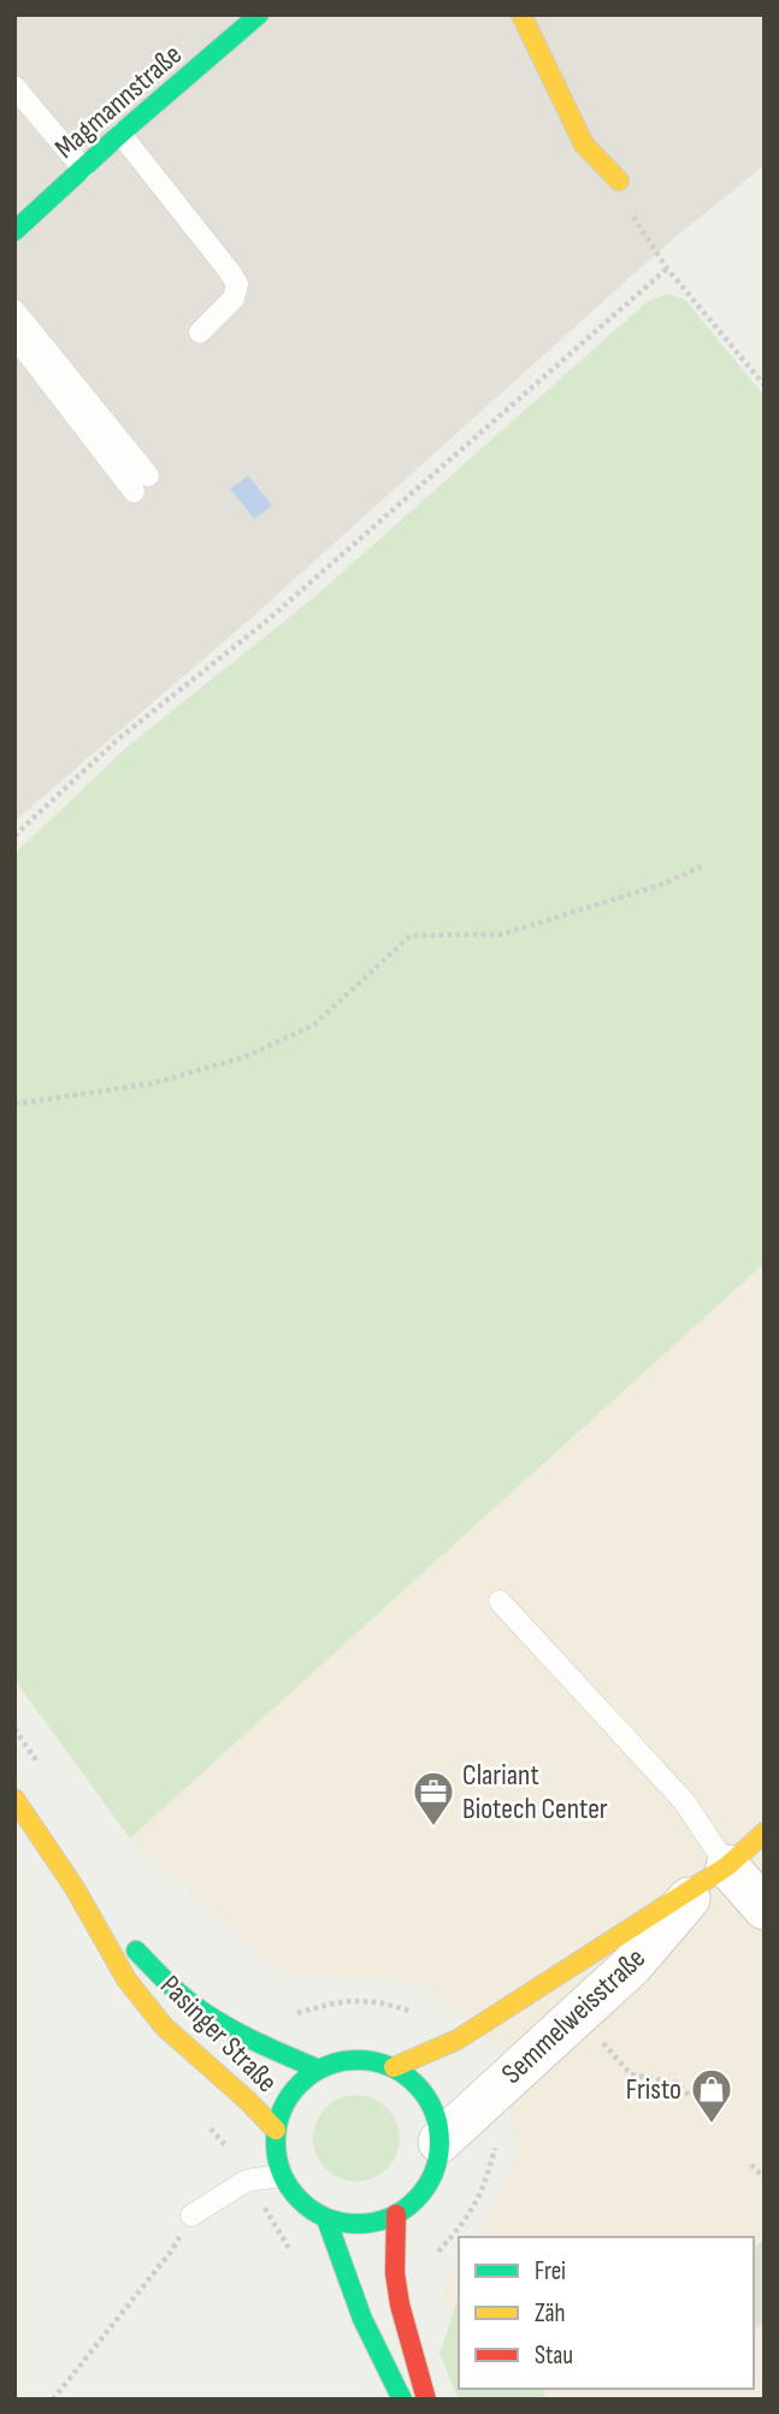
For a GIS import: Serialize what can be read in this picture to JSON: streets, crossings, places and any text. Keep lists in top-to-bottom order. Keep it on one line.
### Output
{"streets":{"main road":["Magmannstraße","Semmelweisstraße","Pasinger Straße"]},"crossings":[["Semmelweisstraße","Pasinger Straße"]],"places":{"office":["Clariant Biotech Center"],"shop":["Fristo"]},"legend":["Frei","Zäh","Stau"]}
